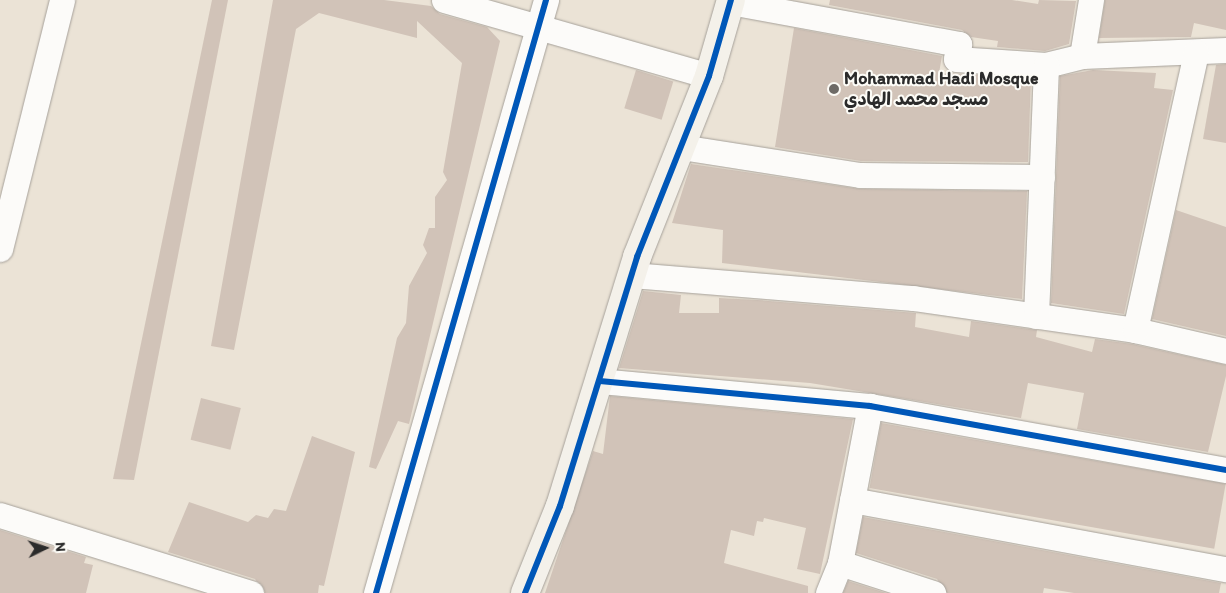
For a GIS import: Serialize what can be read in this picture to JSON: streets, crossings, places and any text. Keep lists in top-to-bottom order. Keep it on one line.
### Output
{"places":["Mohammad Hadi Mosque مسجد محمد الهادي"],"north":"right"}
